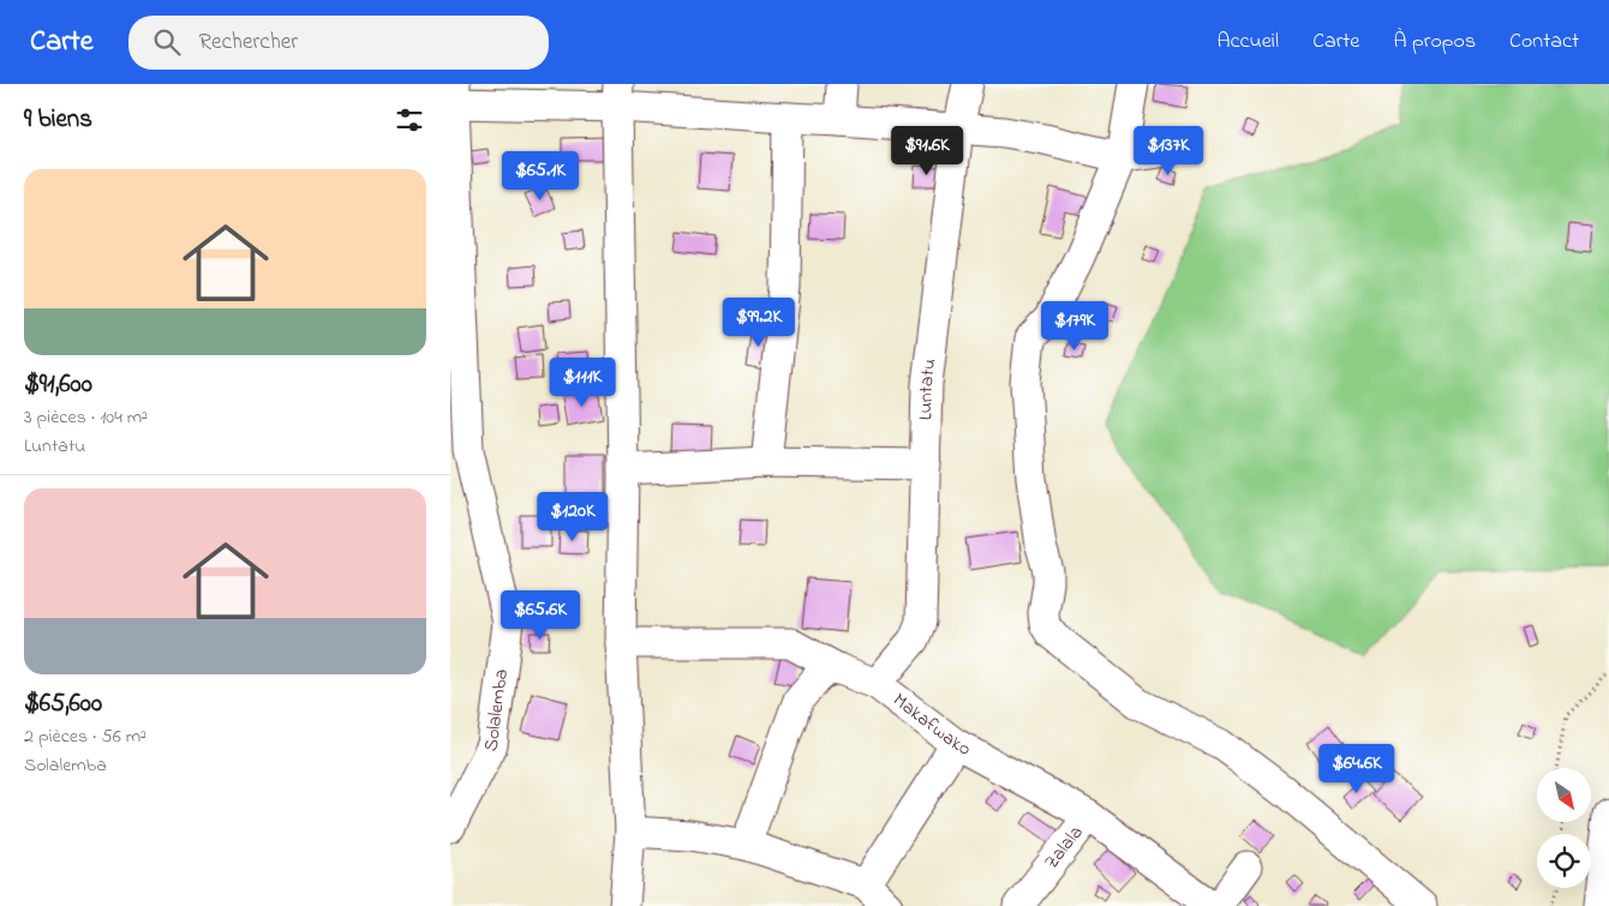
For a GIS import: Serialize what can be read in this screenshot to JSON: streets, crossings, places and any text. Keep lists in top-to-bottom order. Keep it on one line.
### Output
{"streets":{"street":["Luntatu","Solalemba","Makafwako","Zalala"]},"crossings":[["Luntatu","Makafwako"],["Makafwako","Zalala"]],"north":"bottom right","page":{"header":"Carte","search":"Rechercher","nav":["Accueil","Carte","À propos","Contact"],"heading":"9 biens","price":["$91.6K","$137K","$65.1K","$99.2K","$179K","$111K","$120K","$65.6K","$64.6K"],"list":[{"name":"$91,600","note":"3 pièces · 104 m² · Luntatu"},{"name":"$65,600","note":"2 pièces · 56 m² · Solalemba"}]}}
